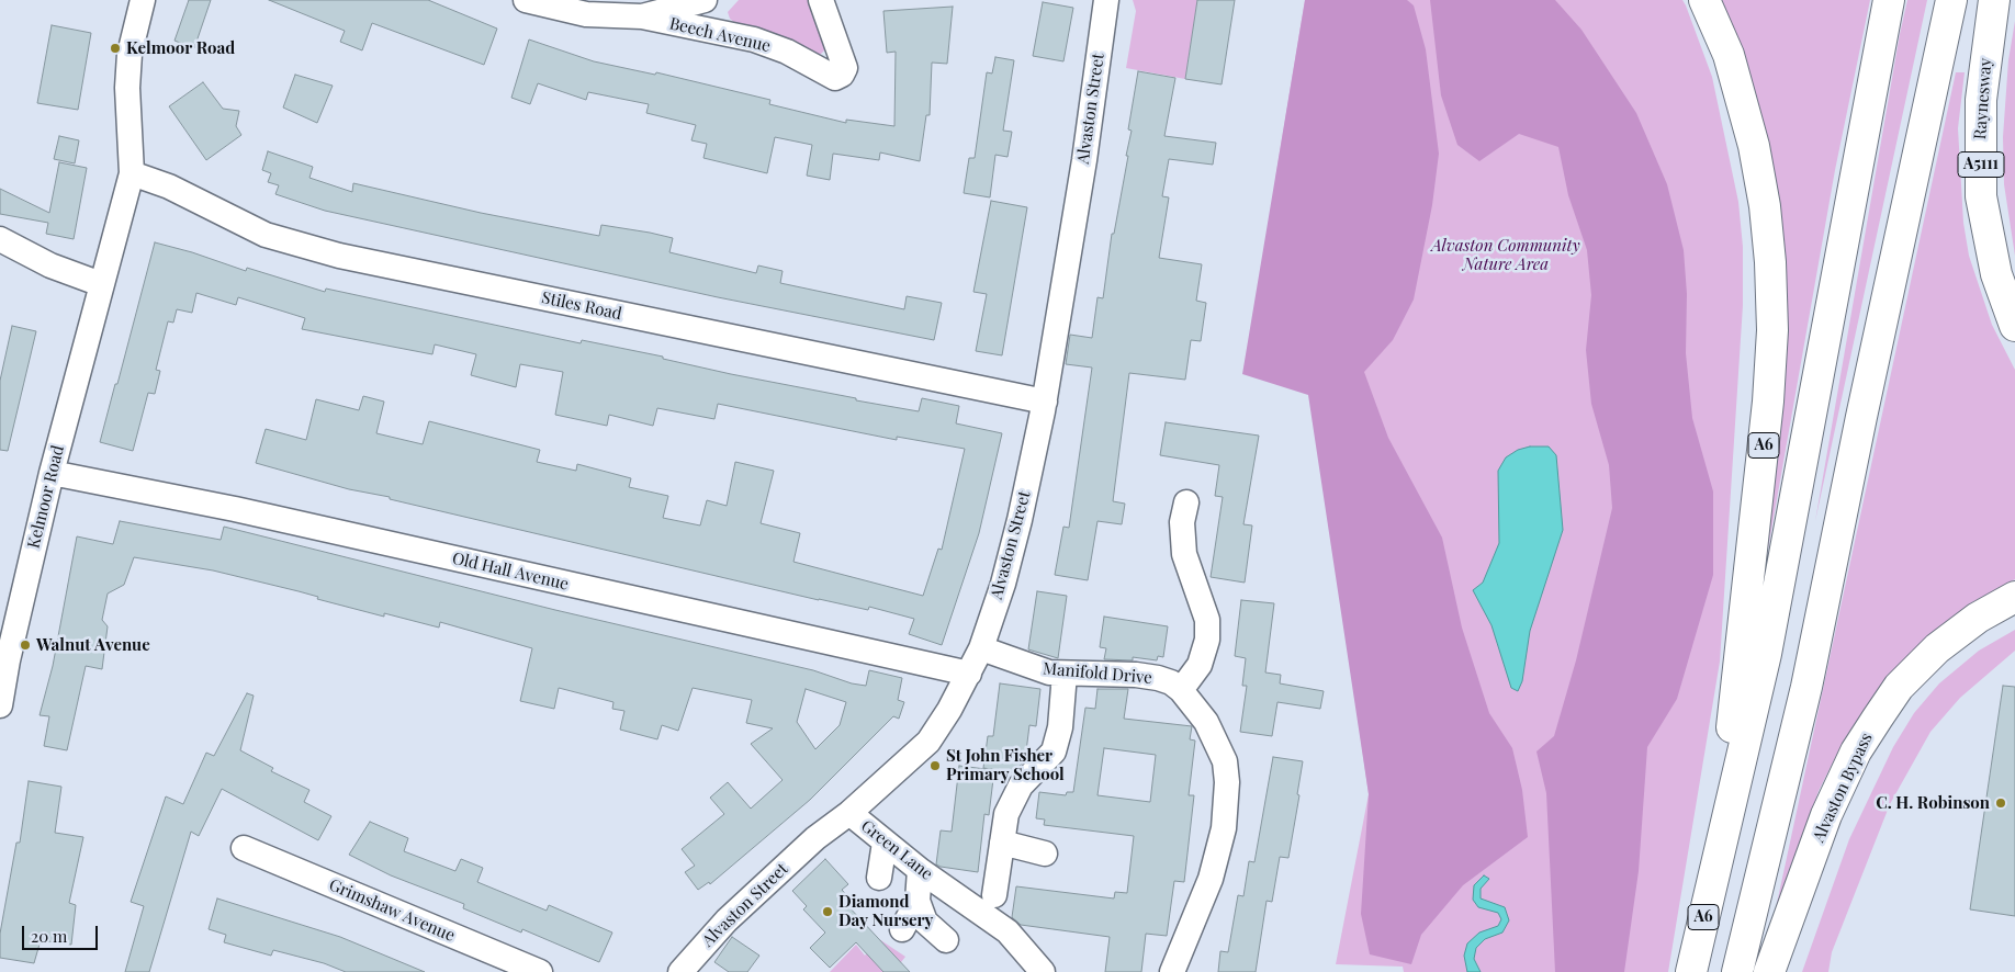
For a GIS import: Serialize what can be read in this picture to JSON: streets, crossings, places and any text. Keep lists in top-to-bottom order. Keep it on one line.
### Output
{"streets":{"highway":["Raynesway","A5111","A6","Alvaston Bypass"],"street":["Beech Avenue","Alvaston Street","Stiles Road","Kelmoor Road","Old Hall Avenue","Manifold Drive","Green Lane","Grimshaw Avenue"]},"crossings":[["Alvaston Street","Stiles Road"],["Alvaston Street","Old Hall Avenue"],["Alvaston Street","Manifold Drive"],["Alvaston Street","Green Lane"],["Stiles Road","Kelmoor Road"],["Kelmoor Road","Old Hall Avenue"]],"parks":["Alvaston Community Nature Area"],"places":["Kelmoor Road","Walnut Avenue","St John Fisher Primary School","C. H. Robinson","Diamond Day Nursery"],"scale_bar":"20 m"}
